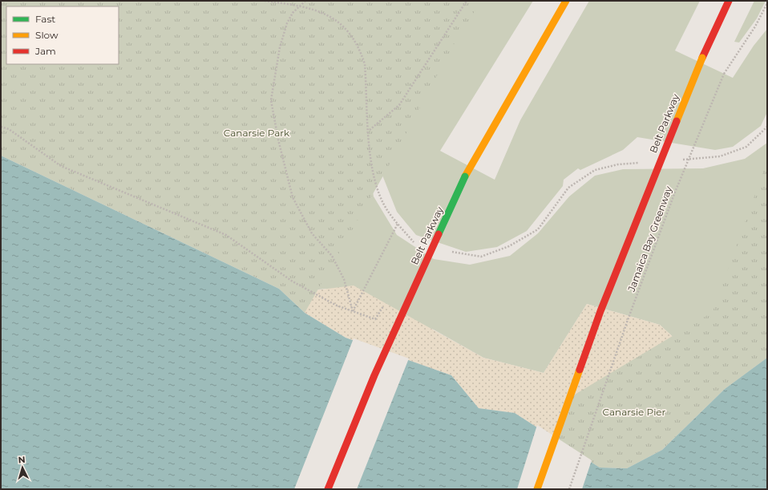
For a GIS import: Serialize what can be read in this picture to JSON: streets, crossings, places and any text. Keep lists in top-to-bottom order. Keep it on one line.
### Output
{"streets":{"highway":["Belt Parkway"],"path":["Jamaica Bay Greenway"]},"parks":["Canarsie Park","Canarsie Pier"],"legend":["Fast","Slow","Jam"],"north":"top"}
